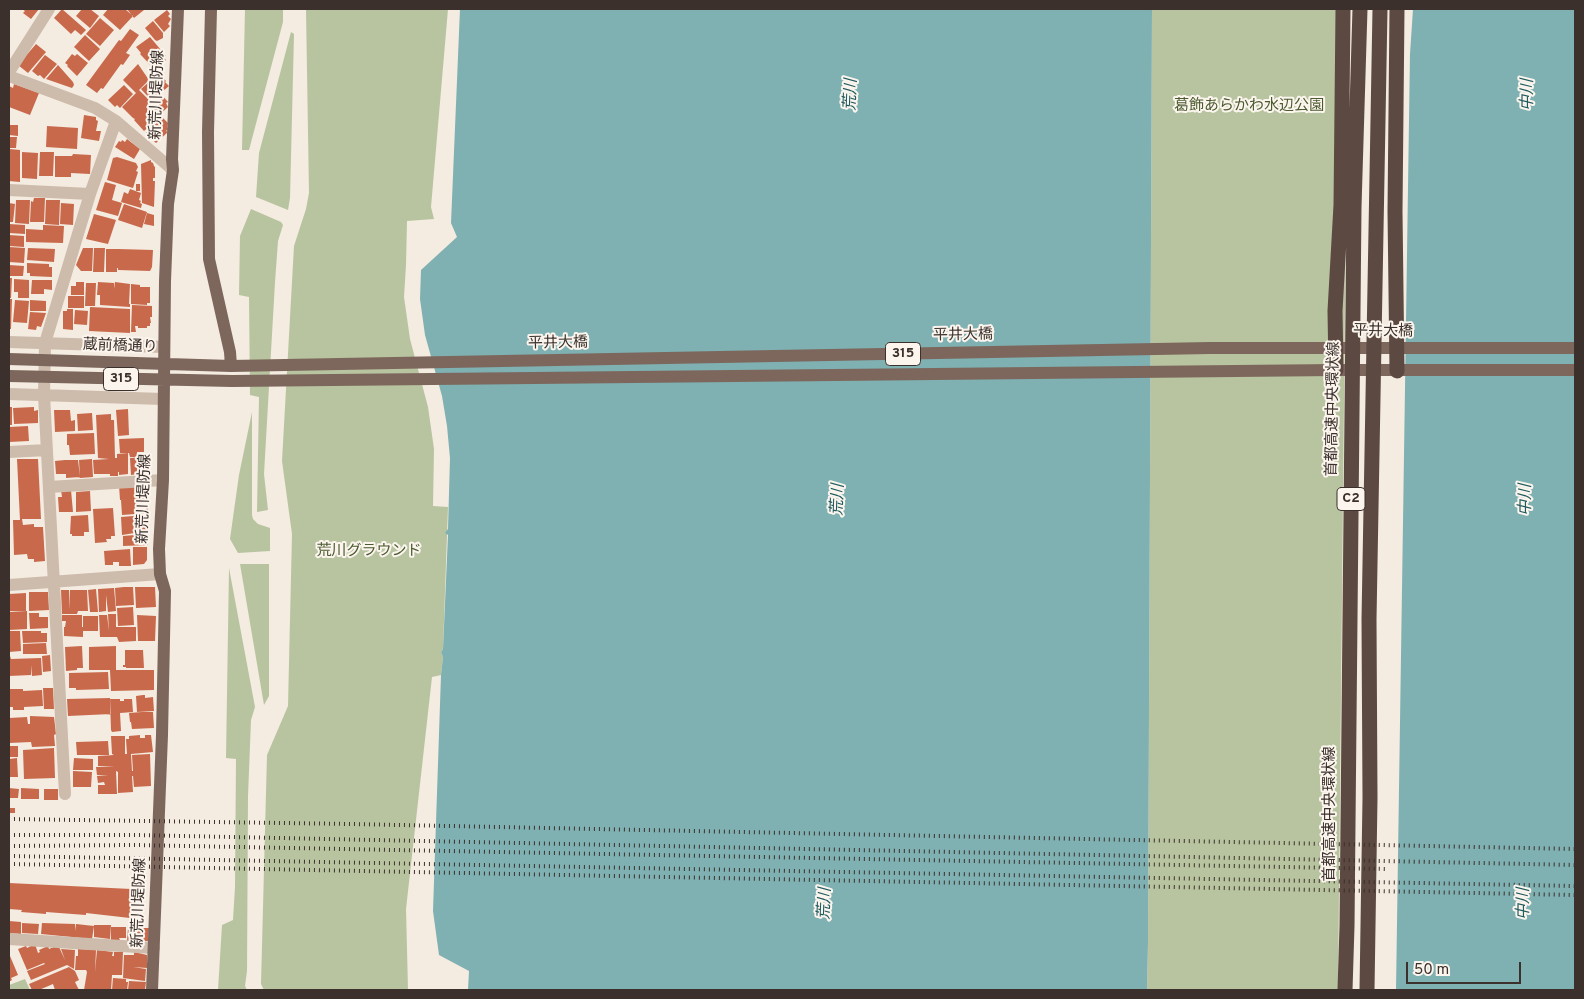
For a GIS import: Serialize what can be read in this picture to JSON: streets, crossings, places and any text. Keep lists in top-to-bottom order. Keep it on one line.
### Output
{"streets":{"highway":["首都高速中央環状線","C2"],"main road":["新荒川堤防線","平井大橋","蔵前橋通り","315"]},"crossings":[["平井大橋","蔵前橋通り"],["蔵前橋通り","315"]],"water":["荒川","中川"],"parks":["葛飾あらかわ水辺公園","荒川グラウンド"],"scale_bar":"50 m"}
